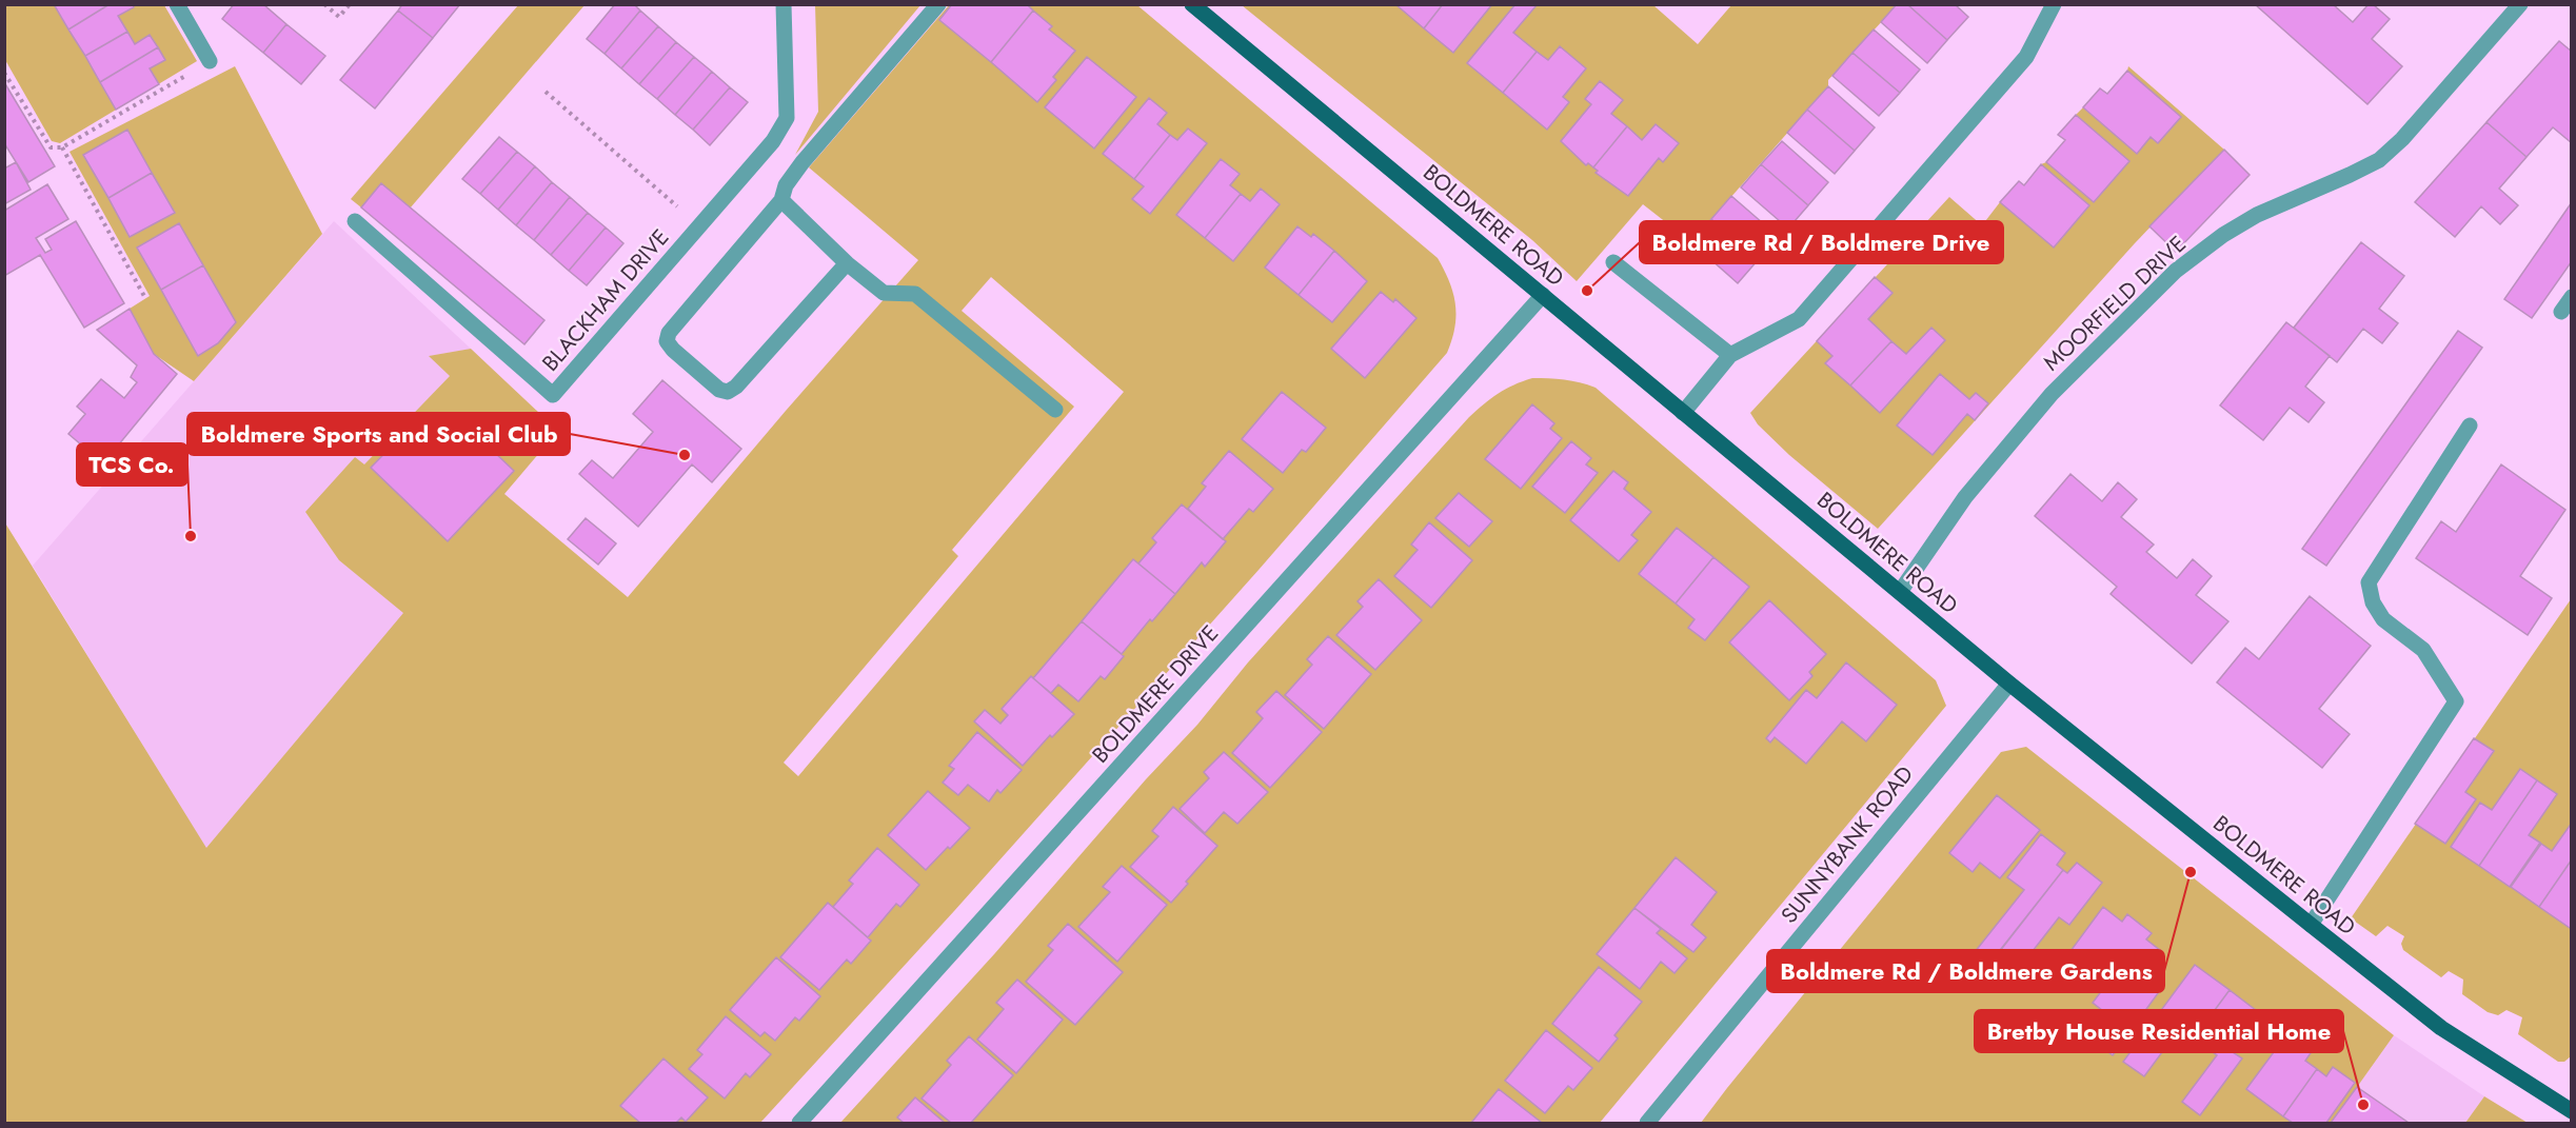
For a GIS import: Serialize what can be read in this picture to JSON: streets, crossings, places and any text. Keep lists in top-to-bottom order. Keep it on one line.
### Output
{"streets":{"main road":["BOLDMERE ROAD"],"street":["BLACKHAM DRIVE","MOORFIELD DRIVE","BOLDMERE DRIVE","SUNNYBANK ROAD"]},"crossings":[["BOLDMERE ROAD","MOORFIELD DRIVE"],["BOLDMERE ROAD","BOLDMERE DRIVE"],["BOLDMERE ROAD","SUNNYBANK ROAD"]],"places":["Boldmere Rd / Boldmere Drive","Boldmere Sports and Social Club","TCS Co.","Boldmere Rd / Boldmere Gardens","Bretby House Residential Home"]}
